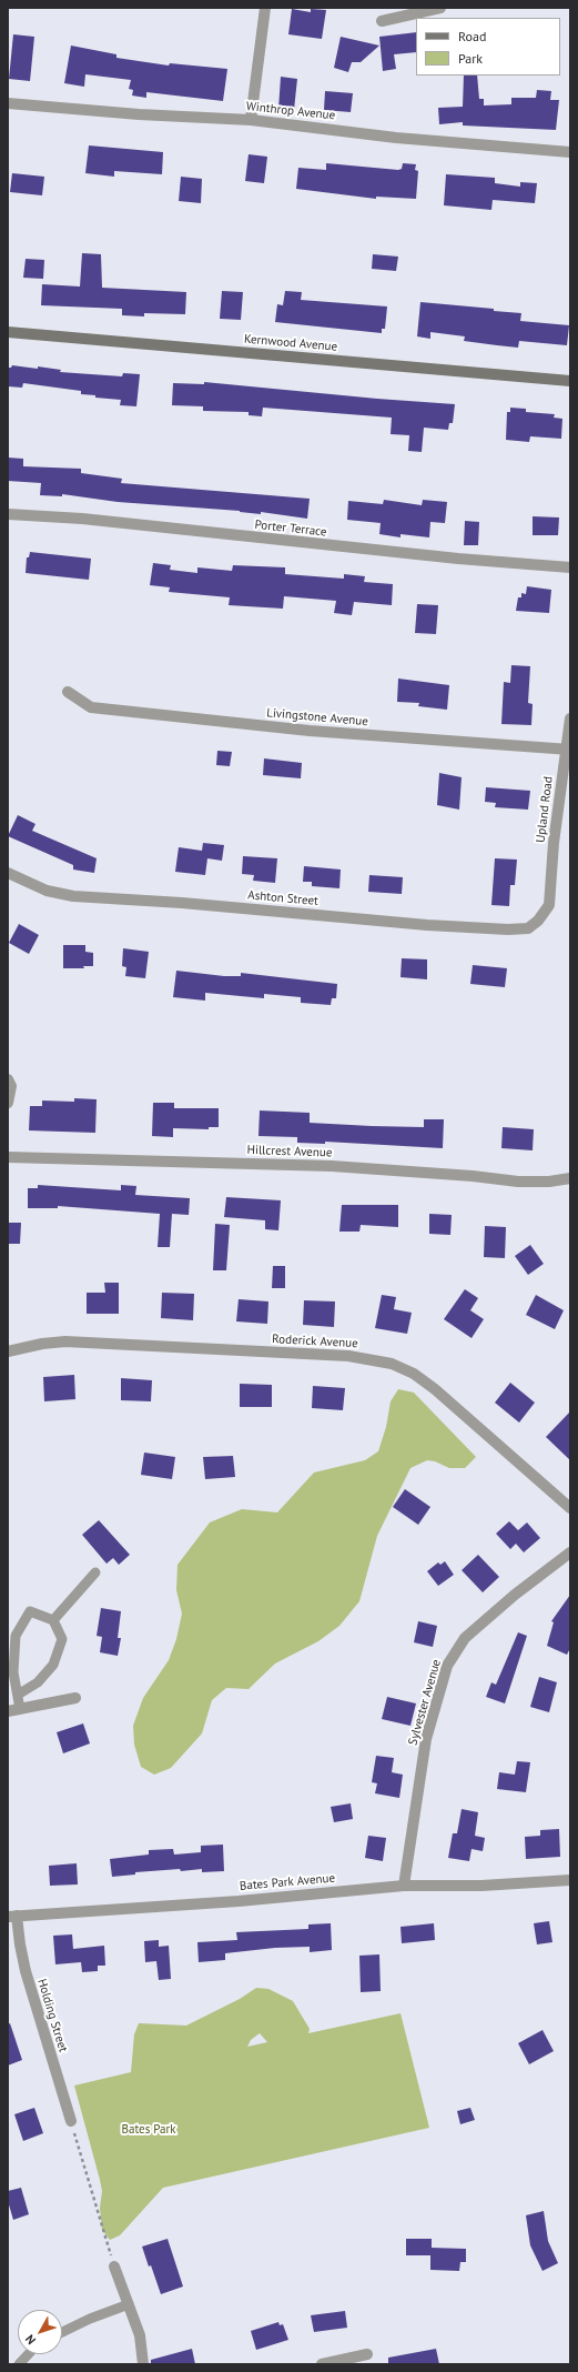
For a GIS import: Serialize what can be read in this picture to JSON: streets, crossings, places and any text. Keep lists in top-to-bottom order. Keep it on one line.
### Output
{"streets":{"main road":["Kernwood Avenue"],"street":["Winthrop Avenue","Porter Terrace","Livingstone Avenue","Upland Road","Ashton Street","Hillcrest Avenue","Roderick Avenue","Sylvester Avenue","Bates Park Avenue","Holding Street"]},"crossings":[["Livingstone Avenue","Upland Road"],["Upland Road","Ashton Street"],["Sylvester Avenue","Bates Park Avenue"],["Bates Park Avenue","Holding Street"]],"parks":["Bates Park"],"legend":["Road","Park"],"north":"bottom left"}
